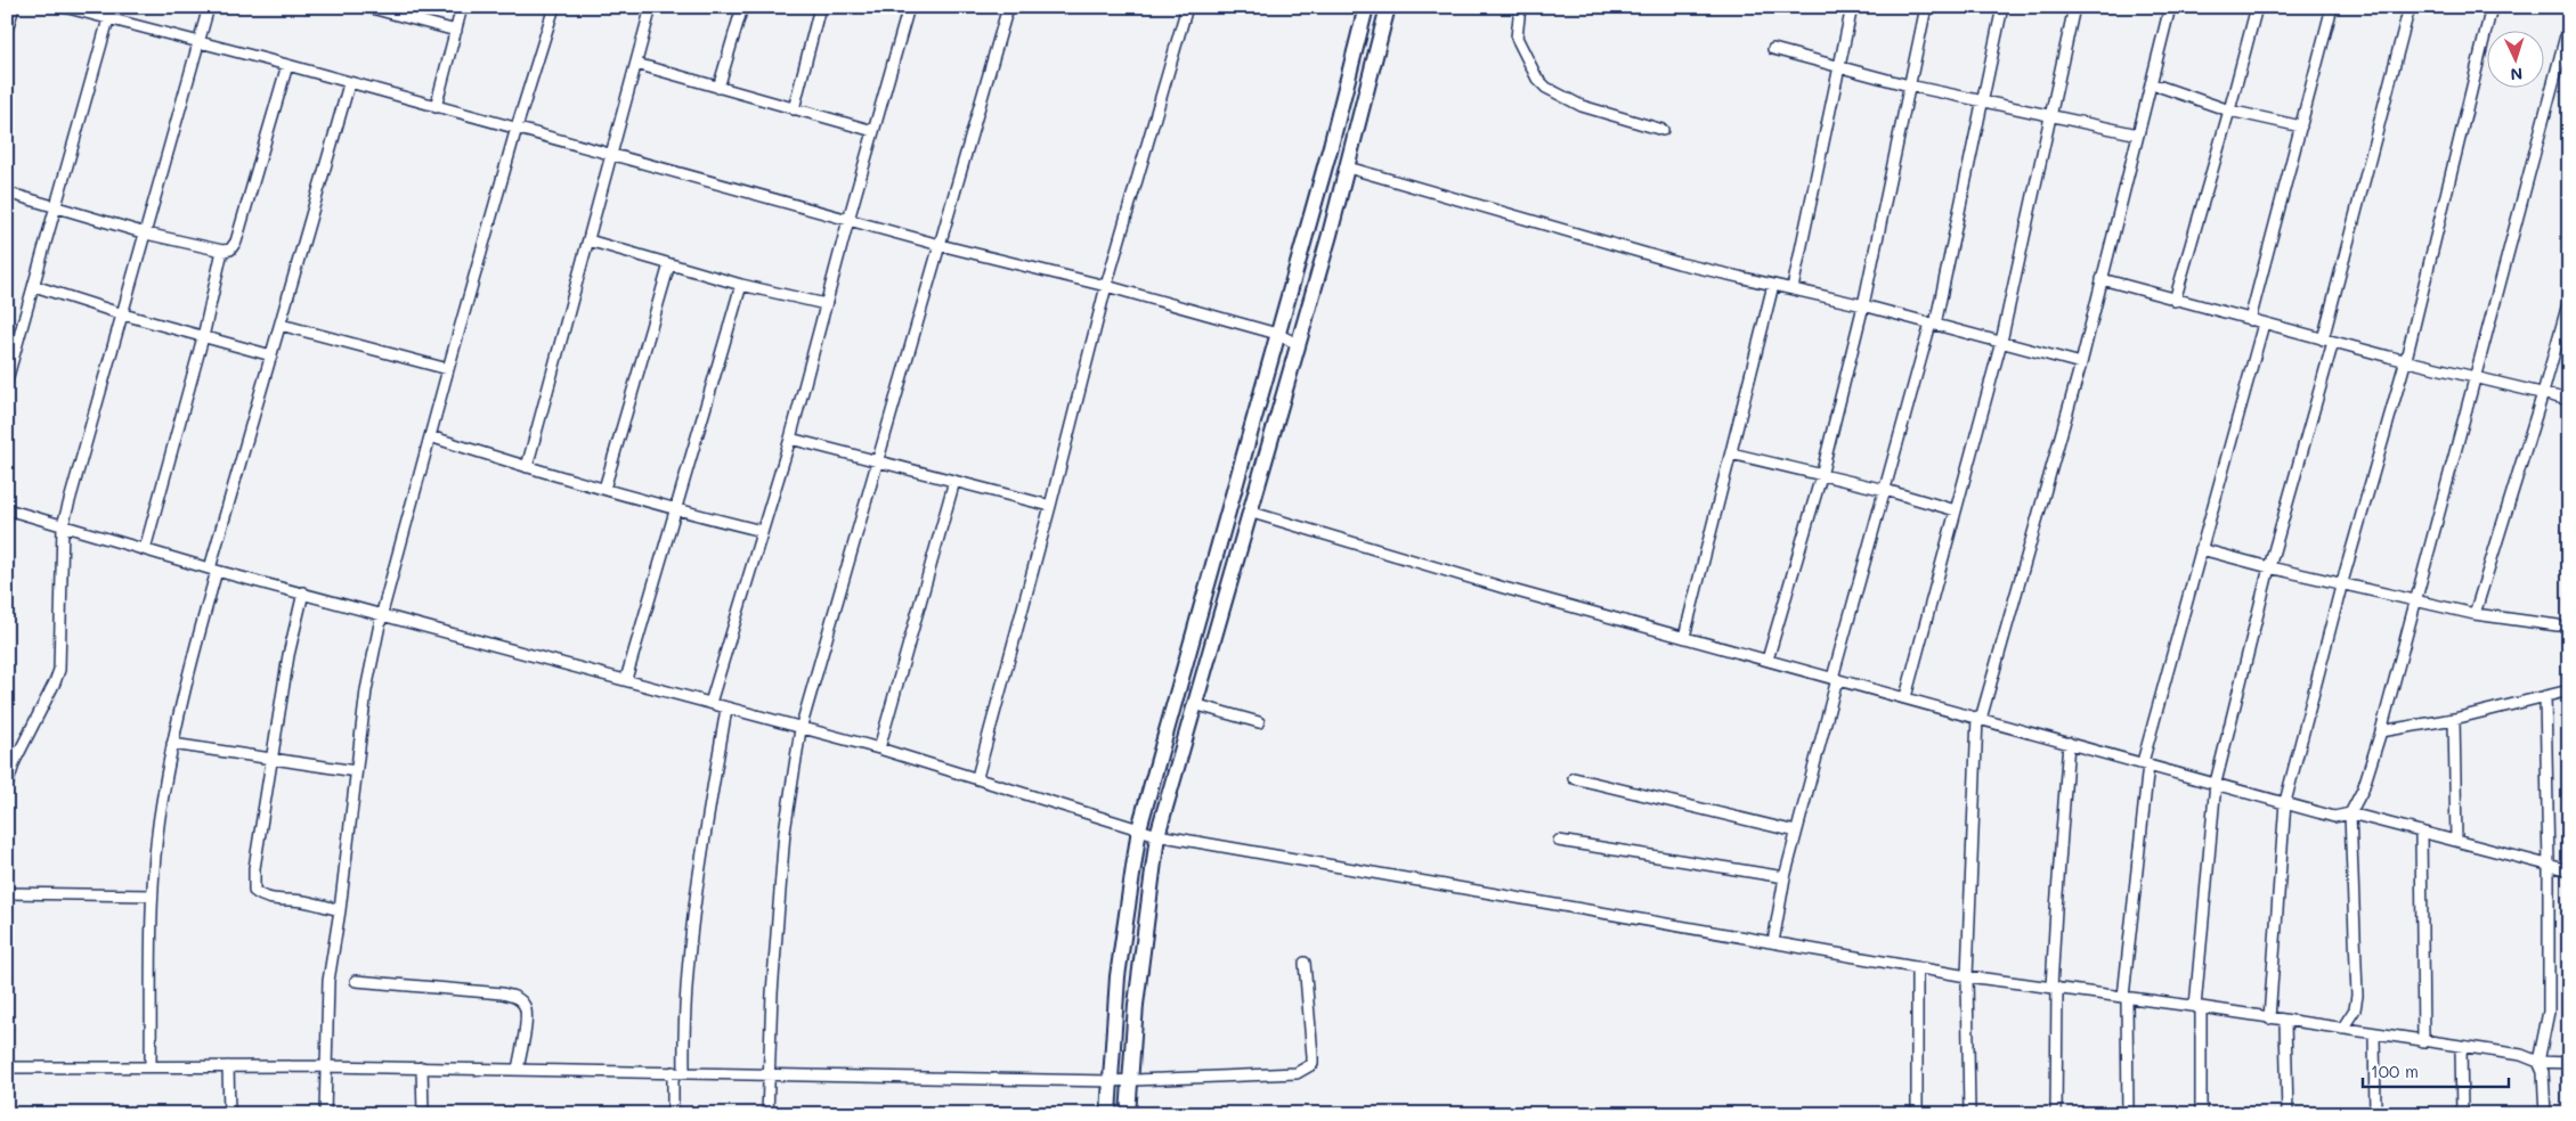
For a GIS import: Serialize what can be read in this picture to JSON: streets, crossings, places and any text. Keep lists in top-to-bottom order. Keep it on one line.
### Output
{"scale_bar":"100 m","north":"bottom"}
